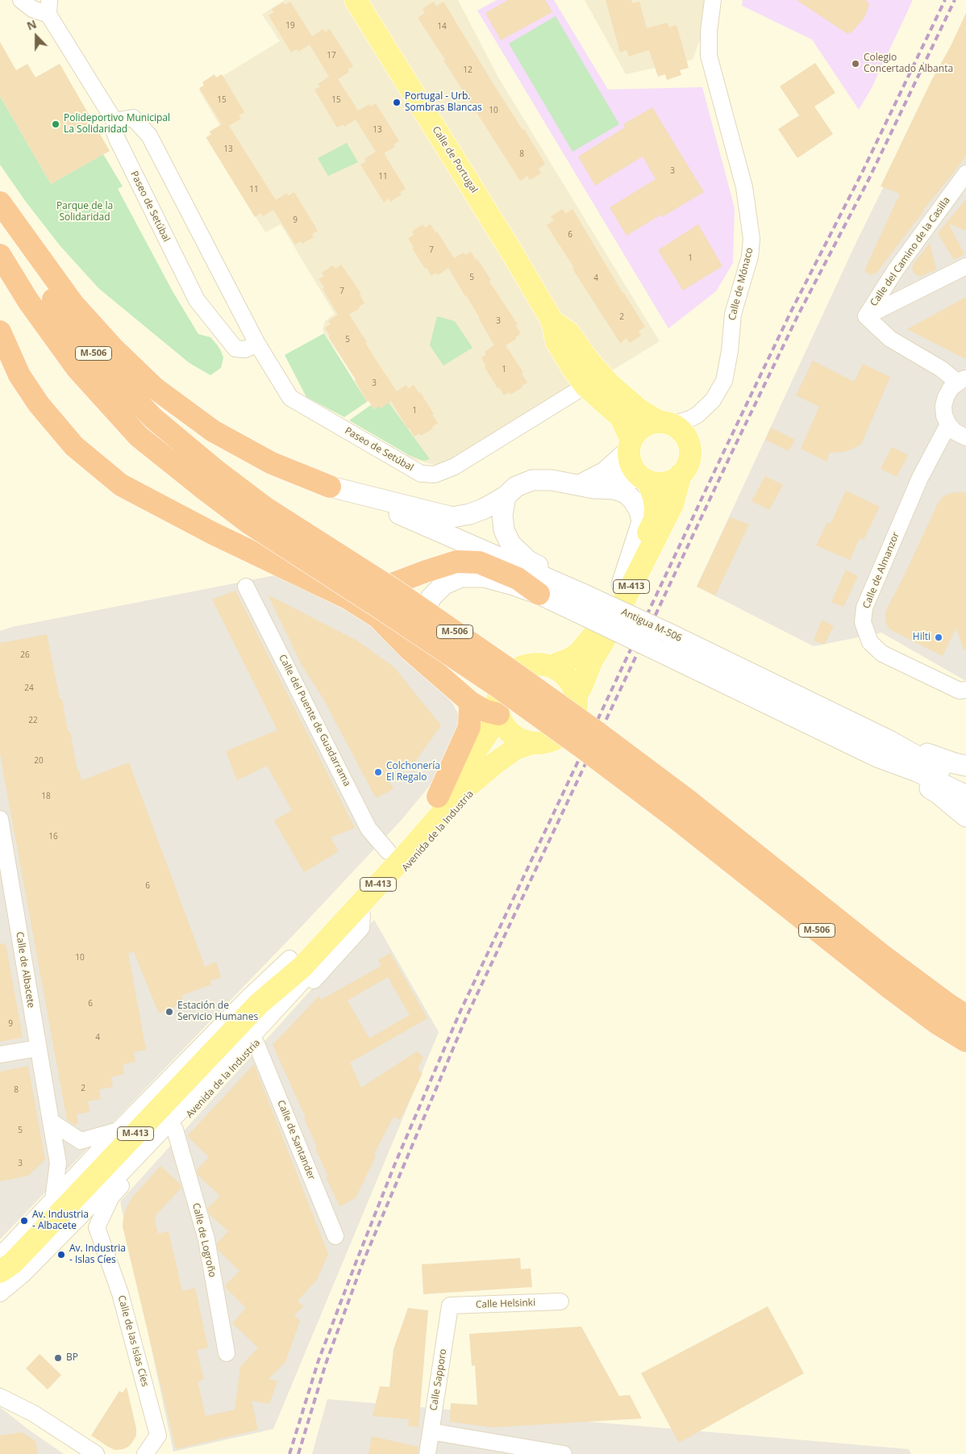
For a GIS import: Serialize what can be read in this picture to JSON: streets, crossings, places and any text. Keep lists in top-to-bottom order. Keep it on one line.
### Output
{"streets":{"highway":["M-506"],"main road":["Calle de Portugal","M-413"],"street":["Paseo de Setúbal","Calle del Camino de la Casilla","Calle de Mónaco","Calle de Almanzor","Antigua M-506","Calle del Puente de Guadarrama","Avenida de la Industria","Calle de Albacete","Calle de Santander","Calle de Logroño","Calle Helsinki","Calle de las Islas Cíes","Calle Sapporo"]},"crossings":[["Calle de Portugal","Paseo de Setúbal"],["Calle de Portugal","Calle de Mónaco"],["Calle de Portugal","M-413"],["Calle de Mónaco","M-413"],["M-413","Calle del Puente de Guadarrama"],["M-413","Avenida de la Industria"],["Avenida de la Industria","Calle de Santander"],["Avenida de la Industria","Calle de Logroño"],["Avenida de la Industria","Calle de las Islas Cíes"],["Calle Helsinki","Calle Sapporo"]],"parks":["Parque de la Solidaridad"],"places":["Colegio Concertado Albanta","Portugal - Urb. Sombras Blancas","Polideportivo Municipal La Solidaridad","Hilti","Colchonería El Regalo","Estación de Servicio Humanes","Av. Industria - Albacete","Av. Industria - Islas Cíes","BP"],"house_numbers":["19","14","17","12","15","15","10","13","13","8","3","11","11","9","6","7","1","5","4","7","2","3","5","1","3","1","26","24","22","20","18","16","6","10","6","9","4","2","8","5","3"],"north":"top"}
